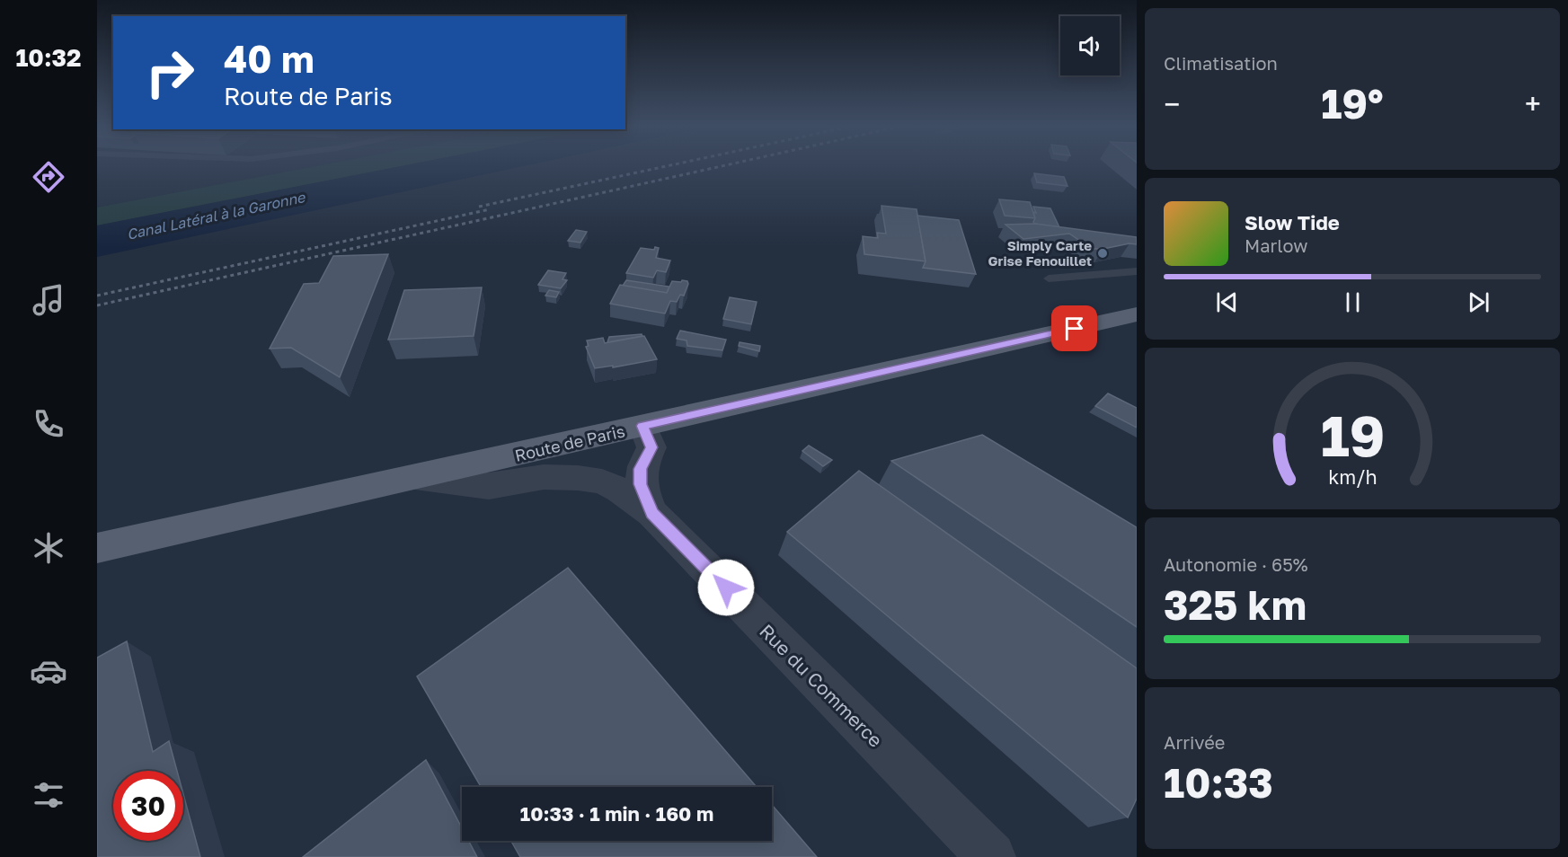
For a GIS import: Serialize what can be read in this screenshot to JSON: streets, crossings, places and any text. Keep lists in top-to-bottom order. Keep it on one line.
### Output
{"streets":{"main road":["Route de Paris"],"street":["Rue du Commerce"]},"crossings":[["Route de Paris","Rue du Commerce"]],"water":["Canal Latéral à la Garonne"],"places":["Simply Carte Grise Fenouillet"],"page":{"tabs":"10:32","tile":["Climatisation",["Autonomie · 65%","325 km"],["Arrivée","10:33"]],"turn":["40 m","Route de Paris"],"heat":["−","19°","+"],"song":["Slow Tide","Marlow"],"limit":"30","trip":"10:33 · 1 min · 160 m","gauge":["19","km/h"]}}
